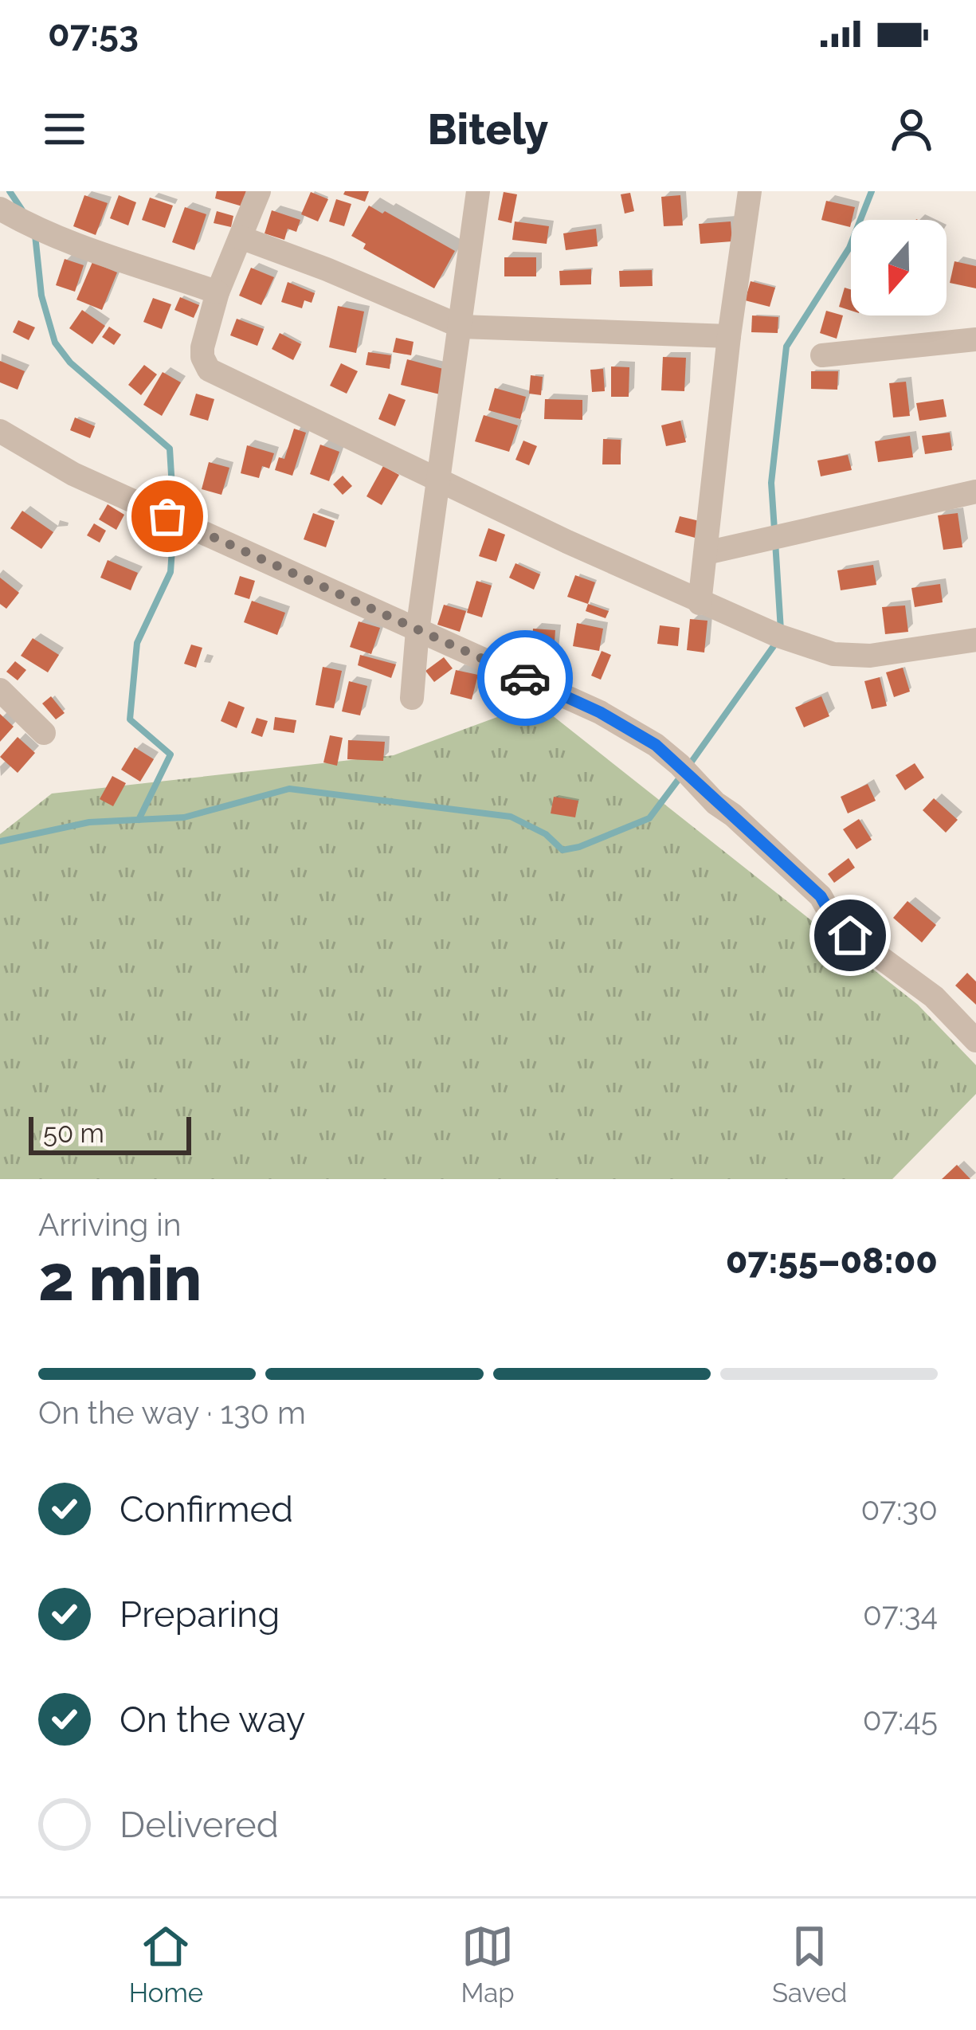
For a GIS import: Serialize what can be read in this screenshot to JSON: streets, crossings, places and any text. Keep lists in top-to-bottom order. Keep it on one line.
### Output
{"scale_bar":"50 m","north":"bottom","page":{"status":"07:53","header":"Bitely","scale":"50 m","heading":["2 min","Arriving in","07:55–08:00"],"bar":"On the way · 130 m","list":[["Confirmed","07:30"],["Preparing","07:34"],["On the way","07:45"],"Delivered"],"tabs":["Home","Map","Saved"]}}
